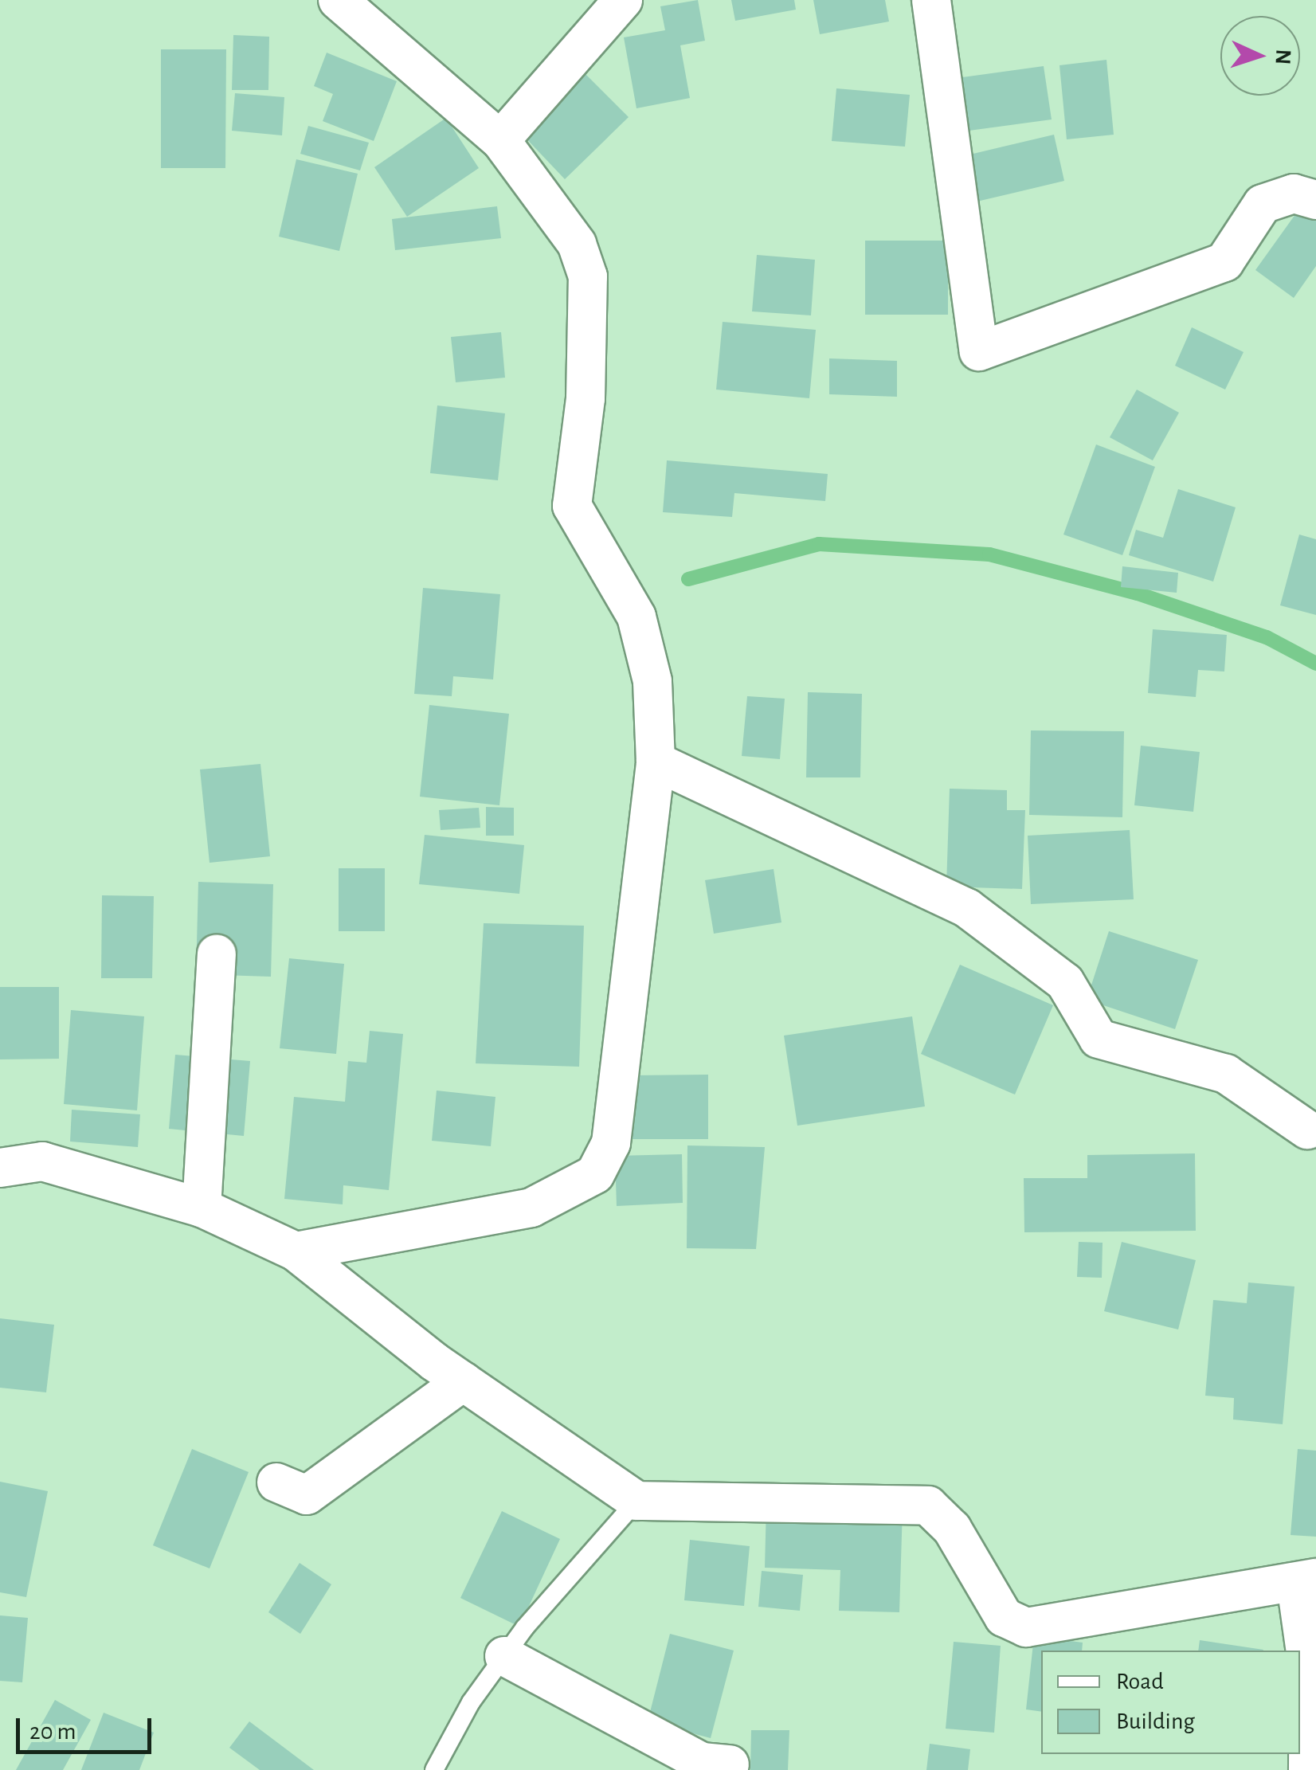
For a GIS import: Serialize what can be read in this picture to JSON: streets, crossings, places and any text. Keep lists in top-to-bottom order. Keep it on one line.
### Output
{"legend":["Road","Building"],"scale_bar":"20 m","north":"right"}
